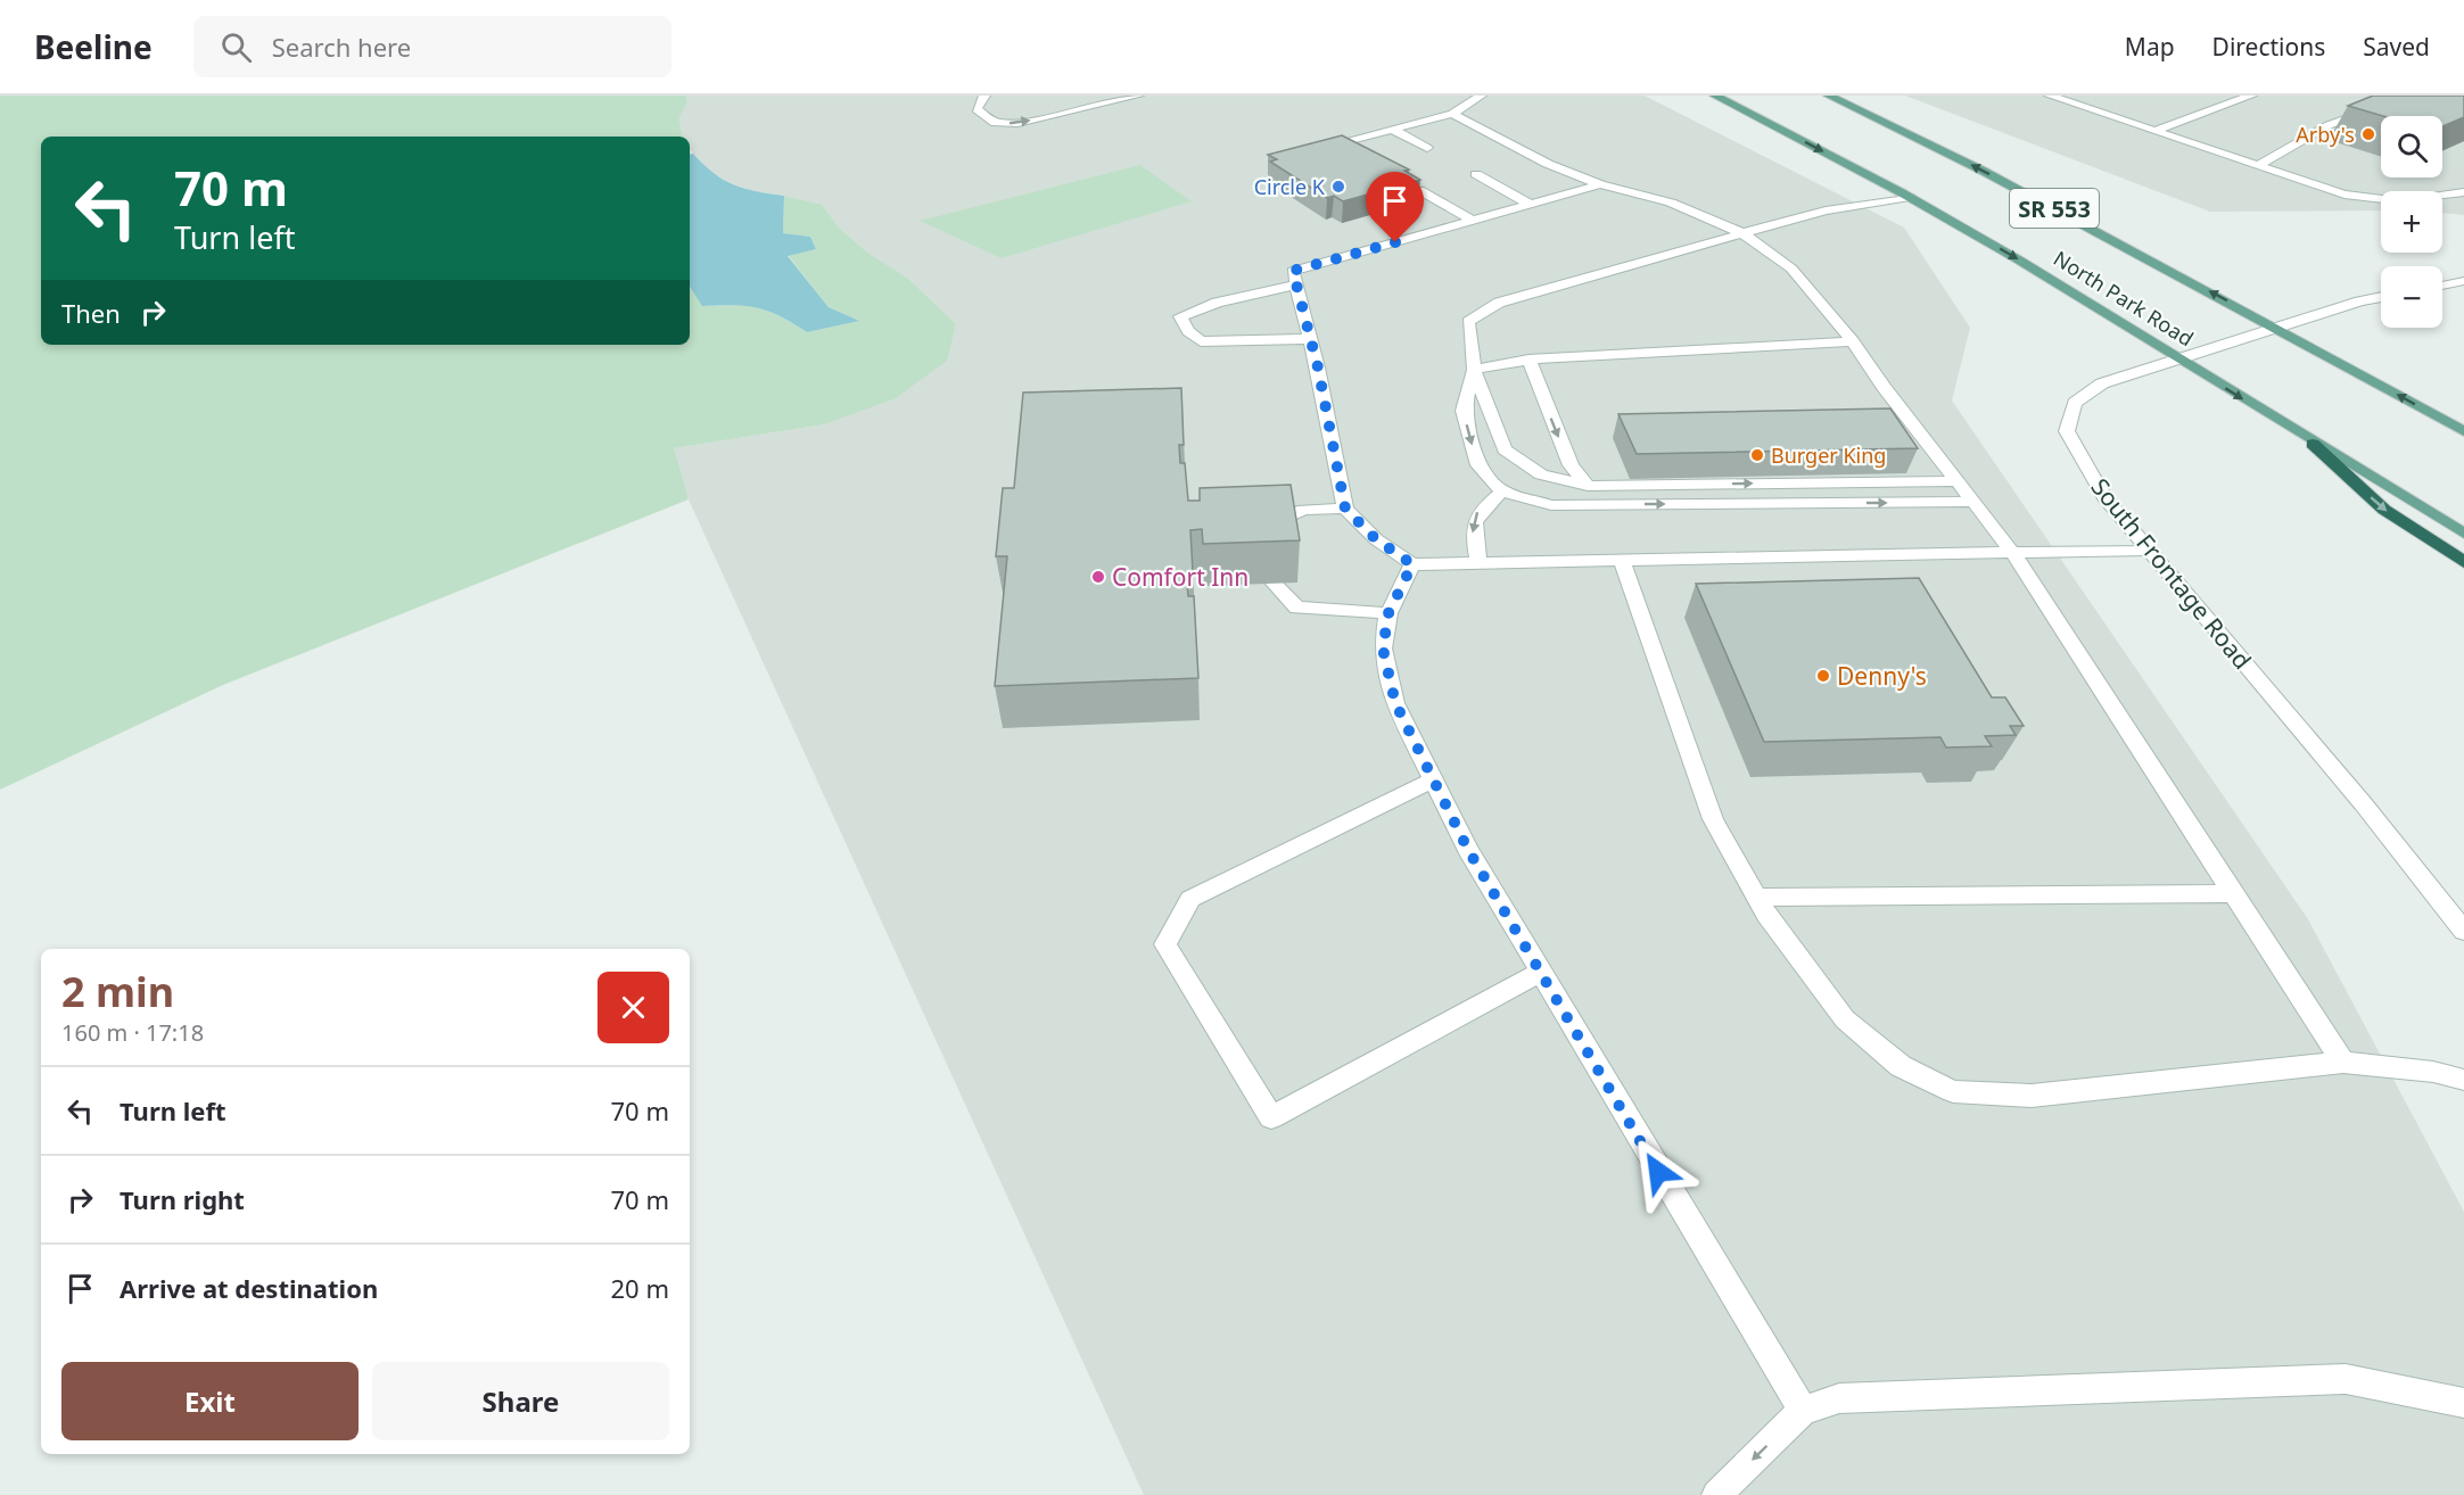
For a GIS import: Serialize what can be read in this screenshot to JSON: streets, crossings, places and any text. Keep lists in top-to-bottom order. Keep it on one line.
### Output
{"streets":{"main road":["SR 553","North Park Road"],"street":["South Frontage Road"]},"crossings":[["North Park Road","South Frontage Road"]],"places":["Arby's","Circle K","Burger King","Comfort Inn","Denny's"],"page":{"header":"Beeline","search":"Search here","nav":["Map","Directions","Saved"],"map_buttons":["+","−"],"turn":["70 m","Turn left"],"then":"Then","heading":["2 min","160 m · 17:18"],"list":[{"name":"Turn left","value":"70 m"},{"name":"Turn right","value":"70 m"},{"name":"Arrive at destination","value":"20 m"}],"buttons":["Exit","Share"]}}
